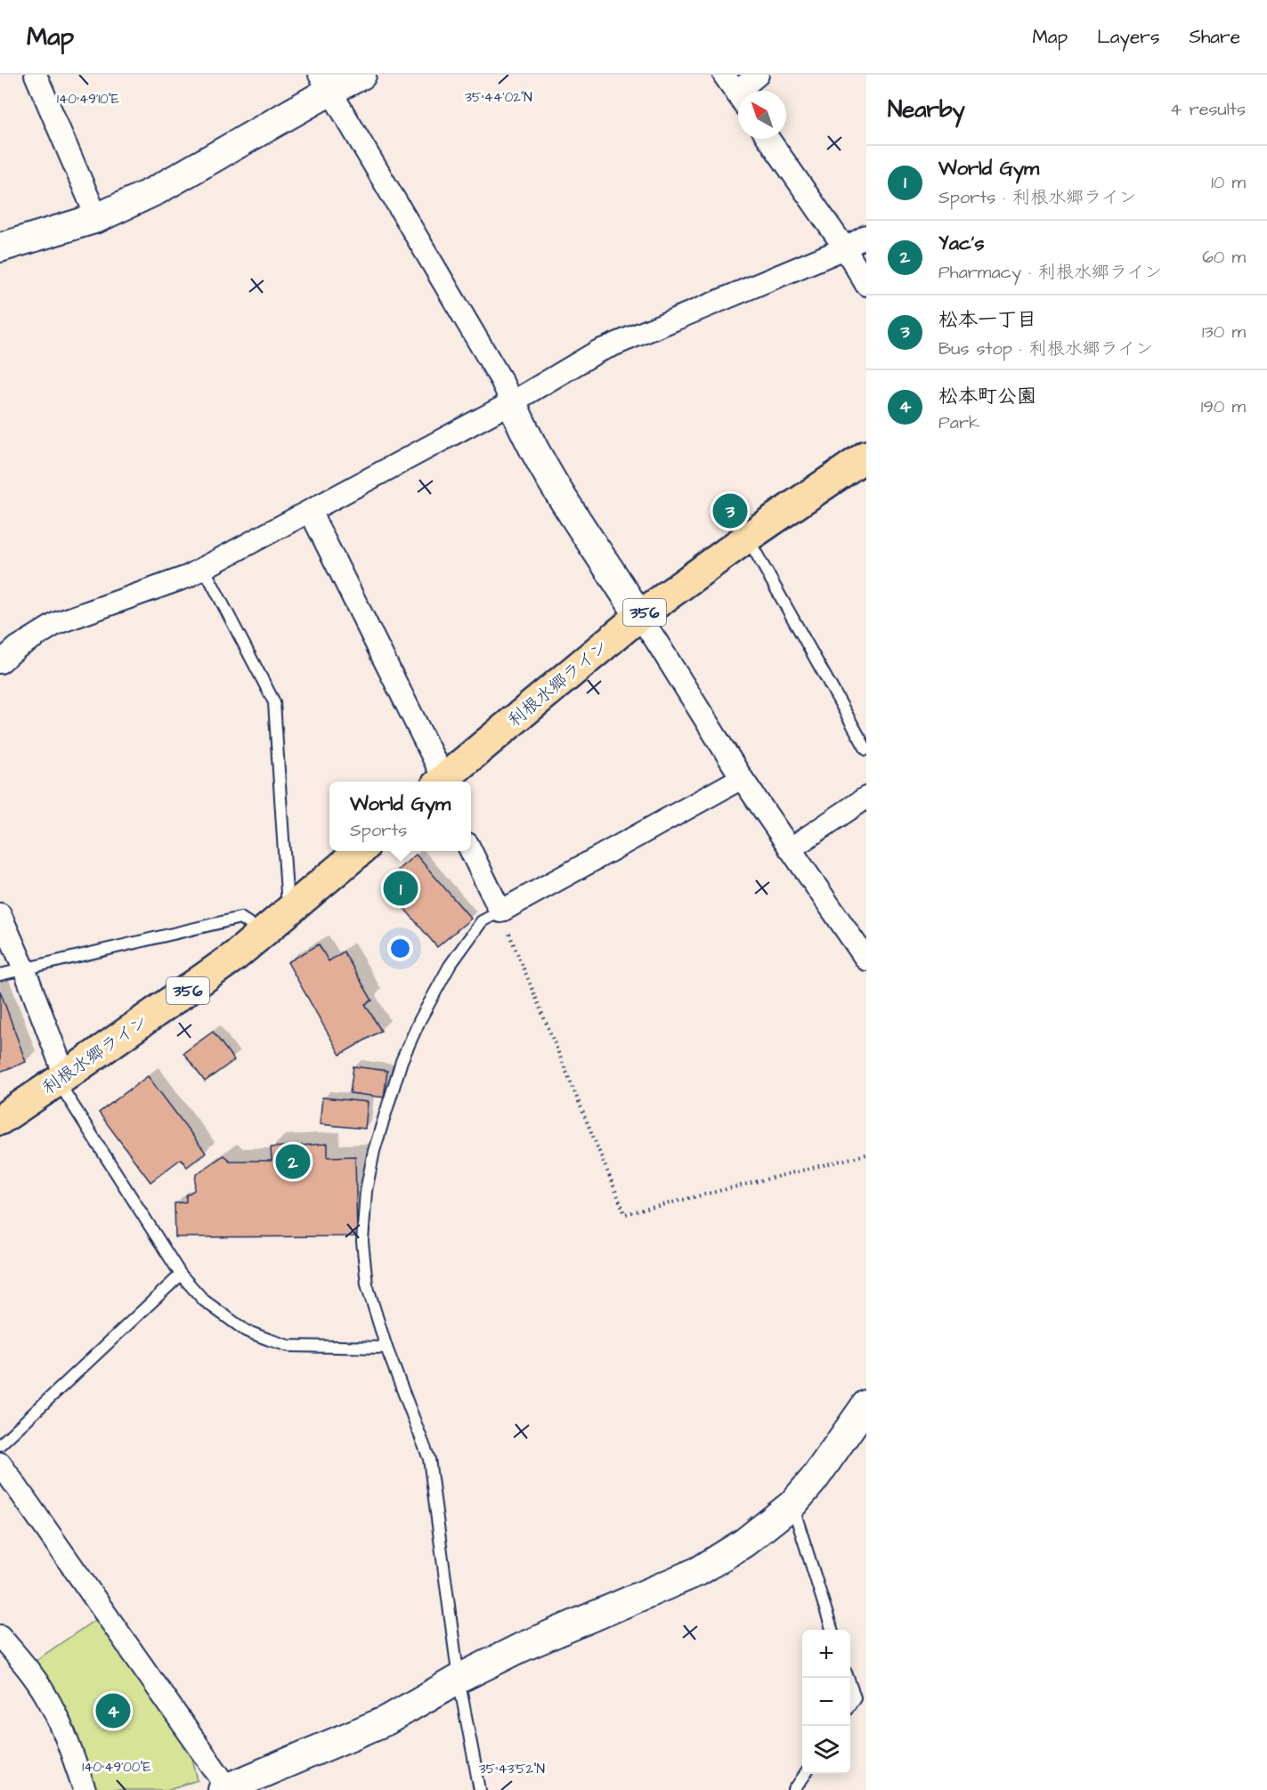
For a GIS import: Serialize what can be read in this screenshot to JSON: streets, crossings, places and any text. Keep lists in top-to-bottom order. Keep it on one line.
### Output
{"streets":{"highway":["356","利根水郷ライン"]},"north":"top left","page":{"header":"Map","nav":["Map","Layers","Share"],"heading":["Nearby","4 results"],"list":[{"mark":"1","name":"World Gym","note":"Sports · 利根水郷ライン","value":"10 m"},{"mark":"2","name":"Yac's","note":"Pharmacy · 利根水郷ライン","value":"60 m"},{"mark":"3","name":"松本一丁目","note":"Bus stop · 利根水郷ライン","value":"130 m"},{"mark":"4","name":"松本町公園","note":"Park","value":"190 m"}],"pins":["3","1","2","4"],"popup":["World Gym","Sports"],"map_buttons":["+","−"]},"coordinates":["35°44'02\"N","140°49'10\"E","140°49'00\"E","35°43'52\"N"]}
